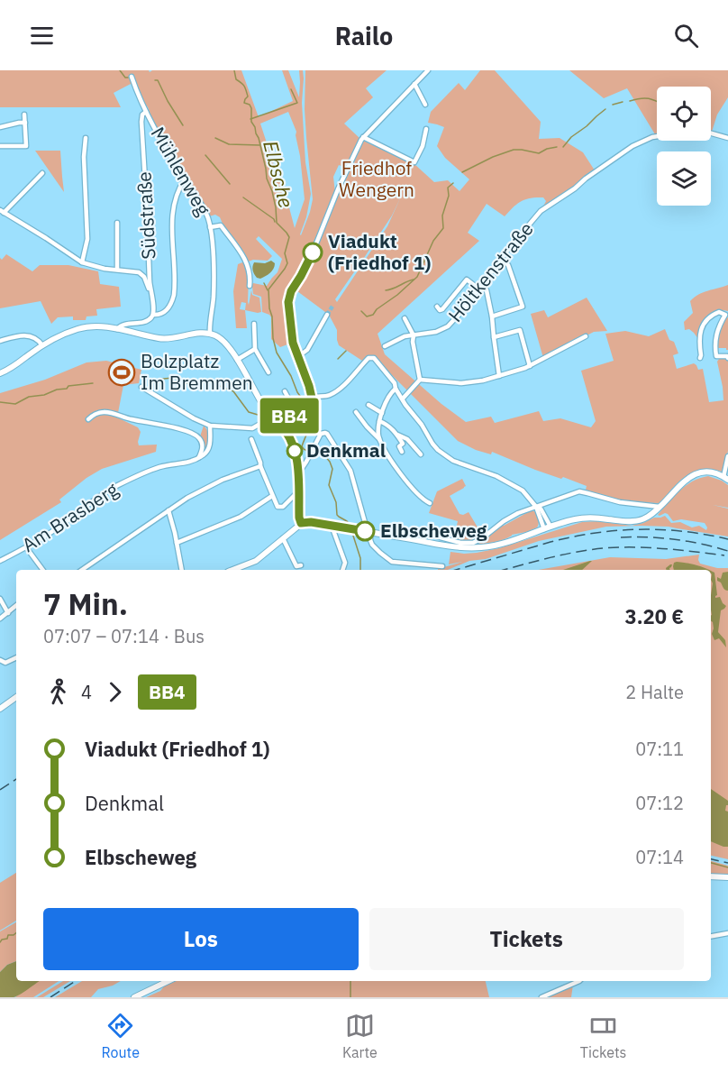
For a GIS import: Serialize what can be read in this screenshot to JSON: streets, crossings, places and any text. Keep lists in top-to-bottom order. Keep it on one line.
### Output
{"streets":{"street":["Mühlenweg","Südstraße","Höltkenstraße","Am Brasberg"]},"crossings":[["Mühlenweg","Südstraße"]],"water":["Elbsche"],"parks":["Friedhof Wengern"],"places":{"other":["Viadukt (Friedhof 1)","Denkmal","Elbscheweg"],"sports":["Bolzplatz Im Bremmen"]},"lines":["bus line BB4"],"page":{"header":"Railo","on_map":"BB4","heading":["7 Min.","07:07 – 07:14 · Bus","3.20 €"],"legs":["4","BB4","2 Halte"],"list":[{"name":"Viadukt (Friedhof 1)","value":"07:11"},{"name":"Denkmal","value":"07:12"},{"name":"Elbscheweg","value":"07:14"}],"buttons":["Los","Tickets"],"tabs":["Route","Karte","Tickets"]}}
